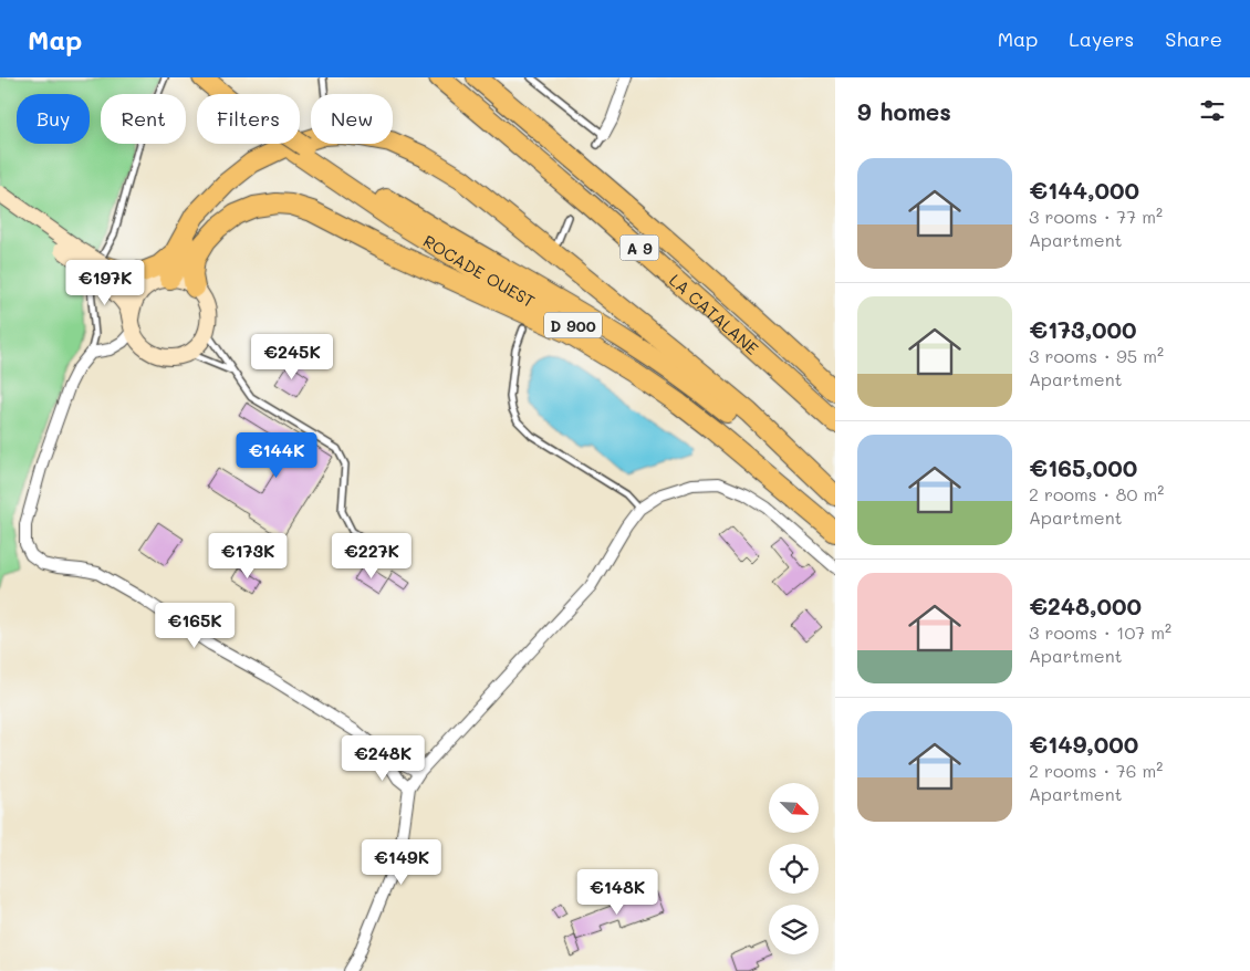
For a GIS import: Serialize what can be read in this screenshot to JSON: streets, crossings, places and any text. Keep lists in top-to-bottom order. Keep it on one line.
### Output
{"streets":{"highway":["A 9","ROCADE OUEST","LA CATALANE","D 900"]},"north":"bottom right","page":{"header":"Map","nav":["Map","Layers","Share"],"heading":"9 homes","chip":["Buy","Rent","Filters","New"],"list":[{"name":"€144,000","note":"3 rooms · 77 m² · Apartment"},{"name":"€173,000","note":"3 rooms · 95 m² · Apartment"},{"name":"€165,000","note":"2 rooms · 80 m² · Apartment"},{"name":"€248,000","note":"3 rooms · 107 m² · Apartment"},{"name":"€149,000","note":"2 rooms · 76 m² · Apartment"}],"price":["€197K","€245K","€144K","€173K","€227K","€165K","€248K","€149K","€148K"]}}
